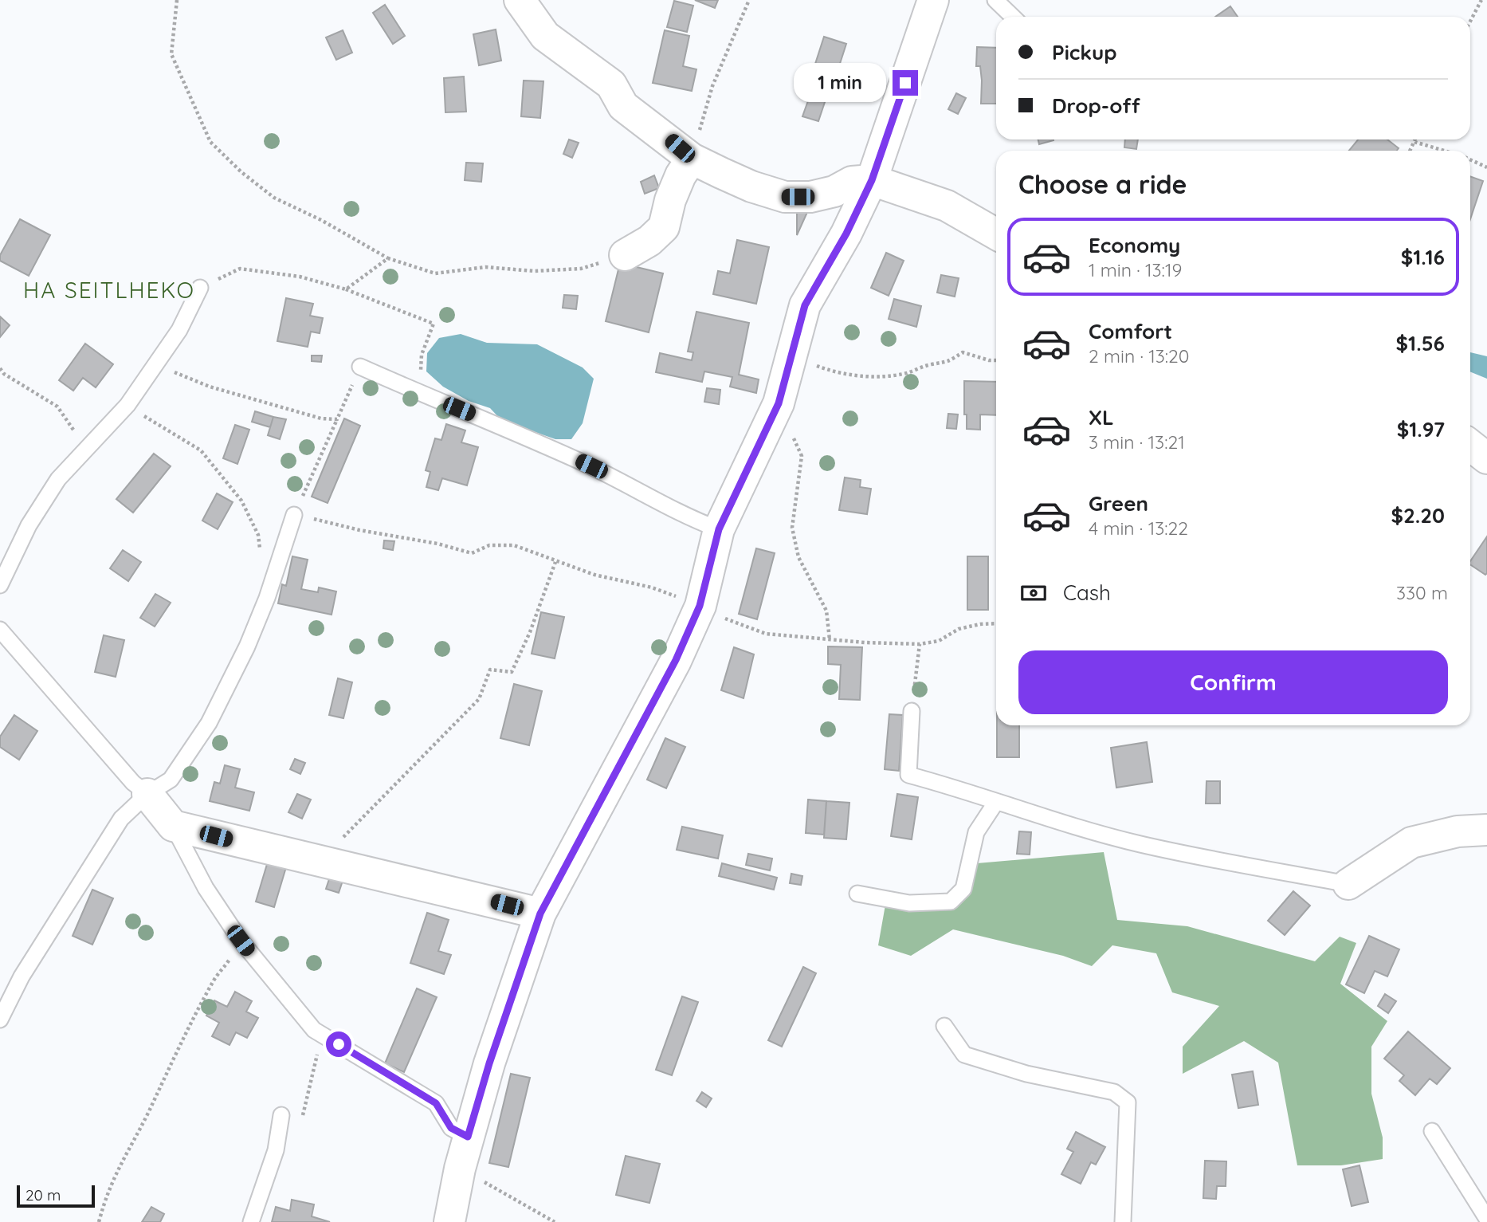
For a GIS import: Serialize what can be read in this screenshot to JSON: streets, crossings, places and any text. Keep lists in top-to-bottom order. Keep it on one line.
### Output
{"districts":["HA SEITLHEKO"],"scale_bar":"20 m","page":{"banner":["Pickup","Drop-off"],"bubble":"1 min","heading":"Choose a ride","list":[{"name":"Economy","note":"1 min · 13:19","value":"$1.16"},{"name":"Comfort","note":"2 min · 13:20","value":"$1.56"},{"name":"XL","note":"3 min · 13:21","value":"$1.97"},{"name":"Green","note":"4 min · 13:22","value":"$2.20"}],"pay":["Cash","330 m"],"buttons":"Confirm","scale":"20 m"}}
